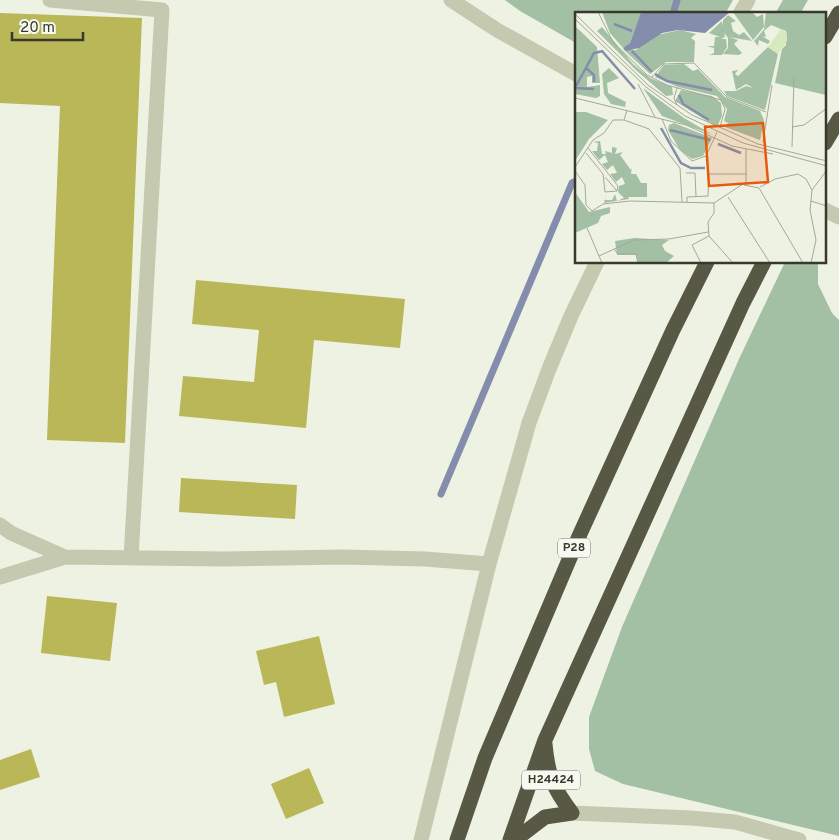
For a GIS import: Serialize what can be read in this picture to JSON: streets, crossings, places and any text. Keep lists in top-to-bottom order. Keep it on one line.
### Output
{"streets":{"highway":["Р28","Н24424"]},"scale_bar":"20 m"}
